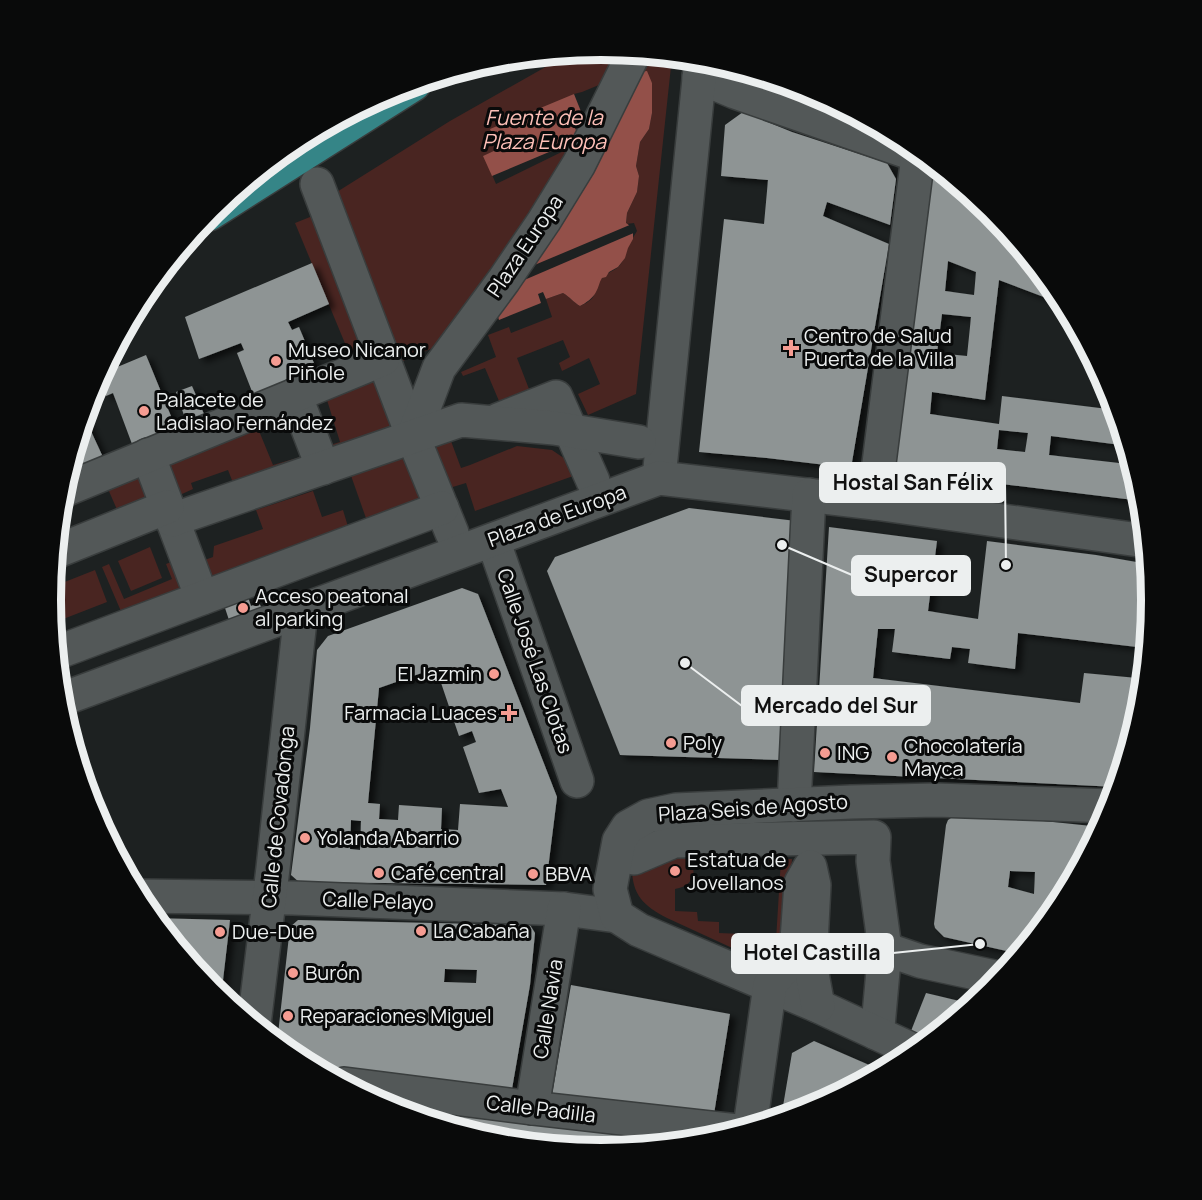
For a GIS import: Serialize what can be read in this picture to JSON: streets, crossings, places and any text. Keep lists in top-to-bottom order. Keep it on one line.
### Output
{"streets":{"street":["Plaza Europa","Plaza de Europa","Calle José Las Clotas","Plaza Seis de Agosto","Calle de Covadonga","Calle Pelayo","Calle Navia","Calle Padilla"]},"crossings":[["Plaza de Europa","Calle José Las Clotas"],["Plaza de Europa","Calle de Covadonga"],["Plaza Seis de Agosto","Calle Pelayo"],["Calle de Covadonga","Calle Pelayo"],["Calle Pelayo","Calle Navia"],["Calle Navia","Calle Padilla"]],"water":["Fuente de la Plaza Europa"],"places":{"health":["Centro de Salud Puerta de la Villa","Farmacia Luaces"],"other":["Museo Nicanor Piñole","Palacete de Ladislao Fernández","Supercor","Hostal San Félix","Acceso peatonal al parking","Mercado del Sur","El Jazmin","Poly","ING","Chocolatería Mayca","Yolanda Abarrio","Estatua de Jovellanos","Café central","BBVA","La Cabaña","Due-Due","Hotel Castilla","Burón","Reparaciones Miguel"]}}
